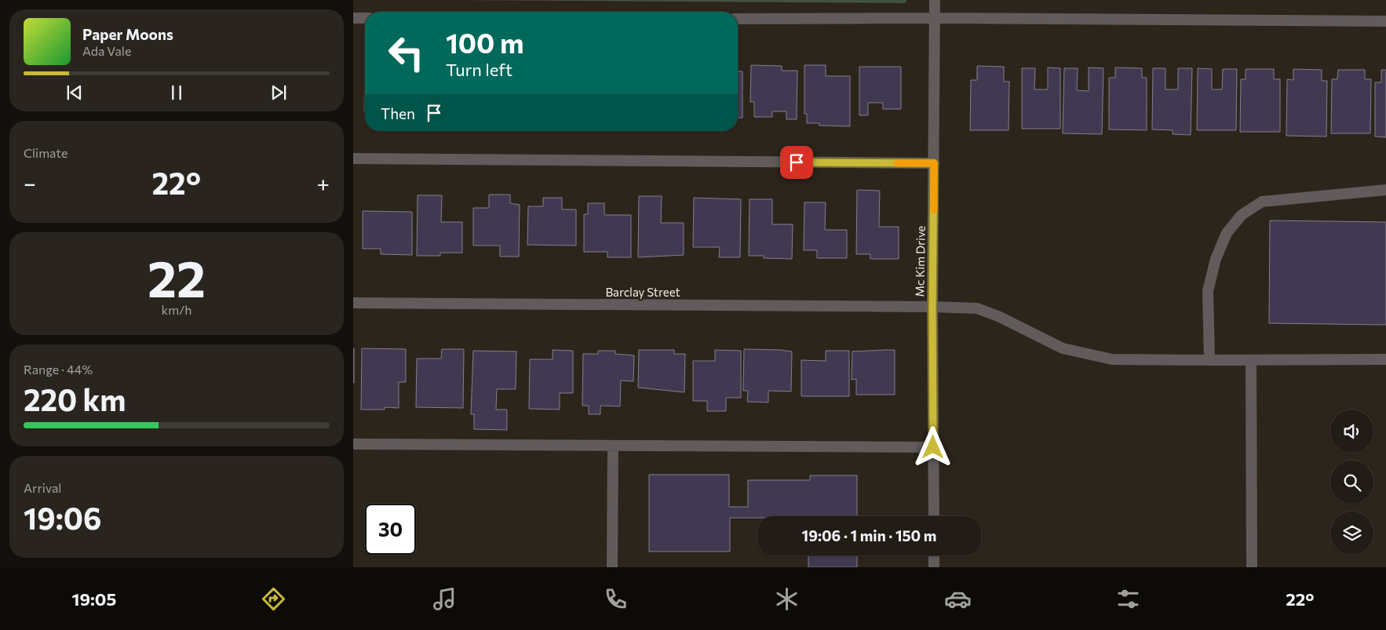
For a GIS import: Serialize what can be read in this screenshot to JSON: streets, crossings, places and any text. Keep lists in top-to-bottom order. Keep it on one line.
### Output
{"streets":{"street":["Mc Kim Drive","Barclay Street"]},"crossings":[["Mc Kim Drive","Barclay Street"]],"page":{"turn":["100 m","Turn left"],"song":["Paper Moons","Ada Vale"],"then":"Then","tile":["Climate",["22","km/h"],["Range · 44%","220 km"],["Arrival","19:06"]],"heat":["−","22°","+"],"limit":"30","trip":"19:06 · 1 min · 150 m","tabs":["19:05","22°"]}}
